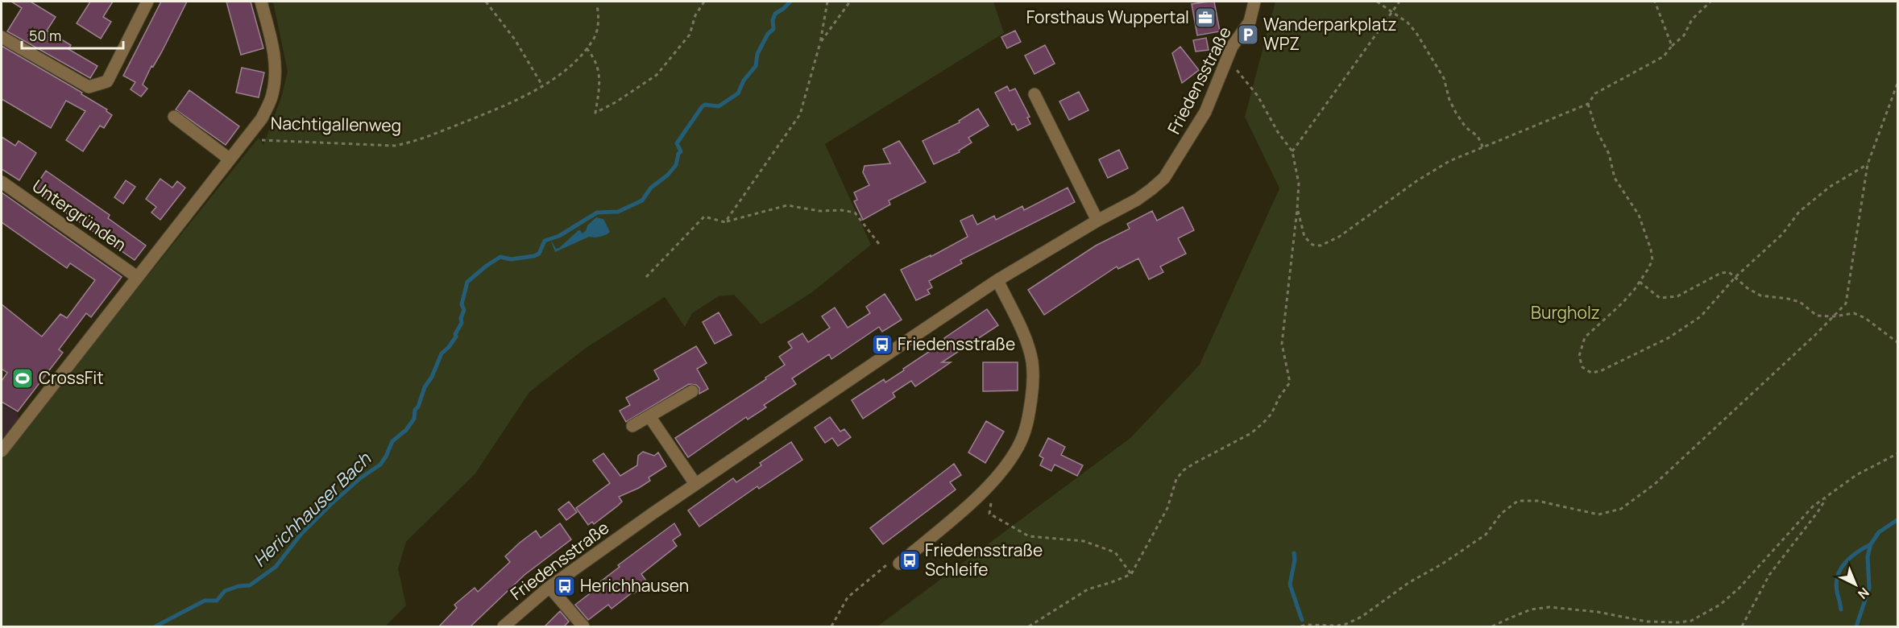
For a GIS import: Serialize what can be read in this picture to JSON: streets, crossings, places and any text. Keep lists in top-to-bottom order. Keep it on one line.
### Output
{"streets":{"street":["Friedensstraße","Nachtigallenweg","Untergründen"]},"crossings":[["Nachtigallenweg","Untergründen"]],"water":["Herichhauser Bach"],"parks":["Burgholz"],"places":{"office":["Forsthaus Wuppertal"],"parking":["Wanderparkplatz WPZ"],"bus stop":["Friedensstraße","Friedensstraße Schleife","Herichhausen"],"sports":["CrossFit"]},"scale_bar":"50 m","north":"bottom right"}
